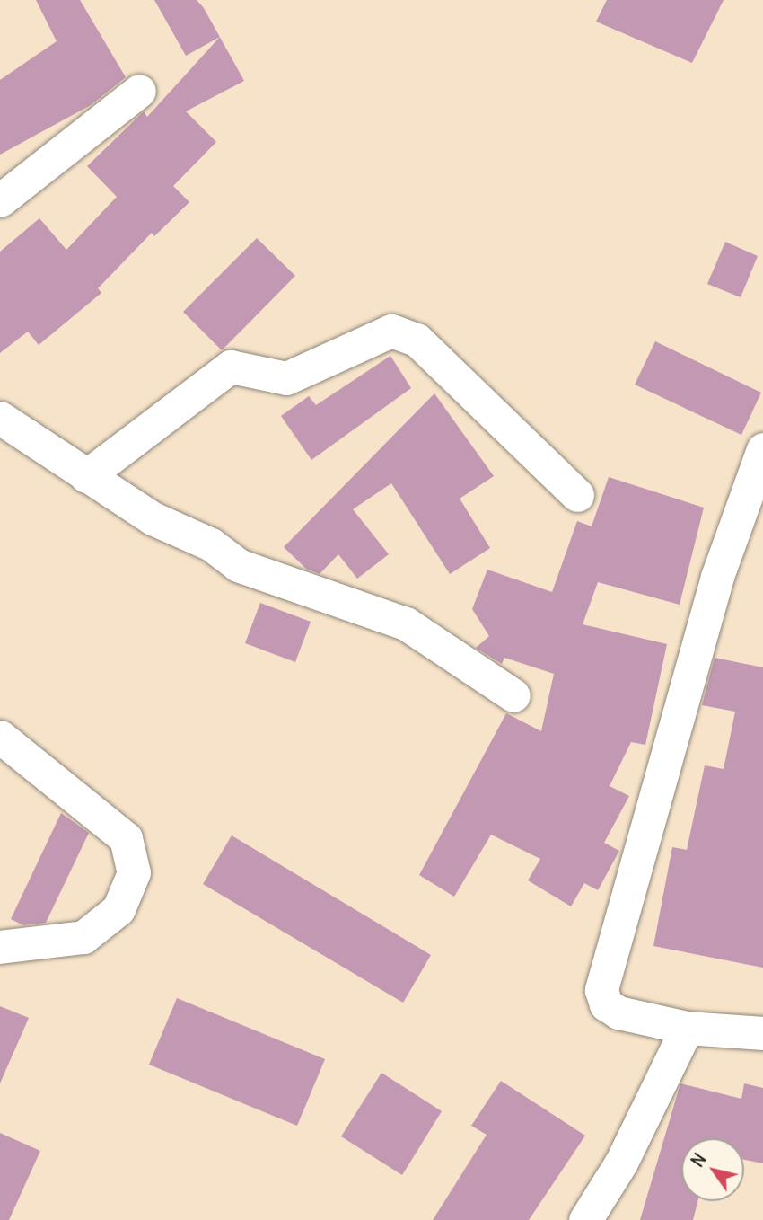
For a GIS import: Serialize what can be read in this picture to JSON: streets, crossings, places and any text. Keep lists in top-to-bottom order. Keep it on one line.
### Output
{"north":"top left"}
